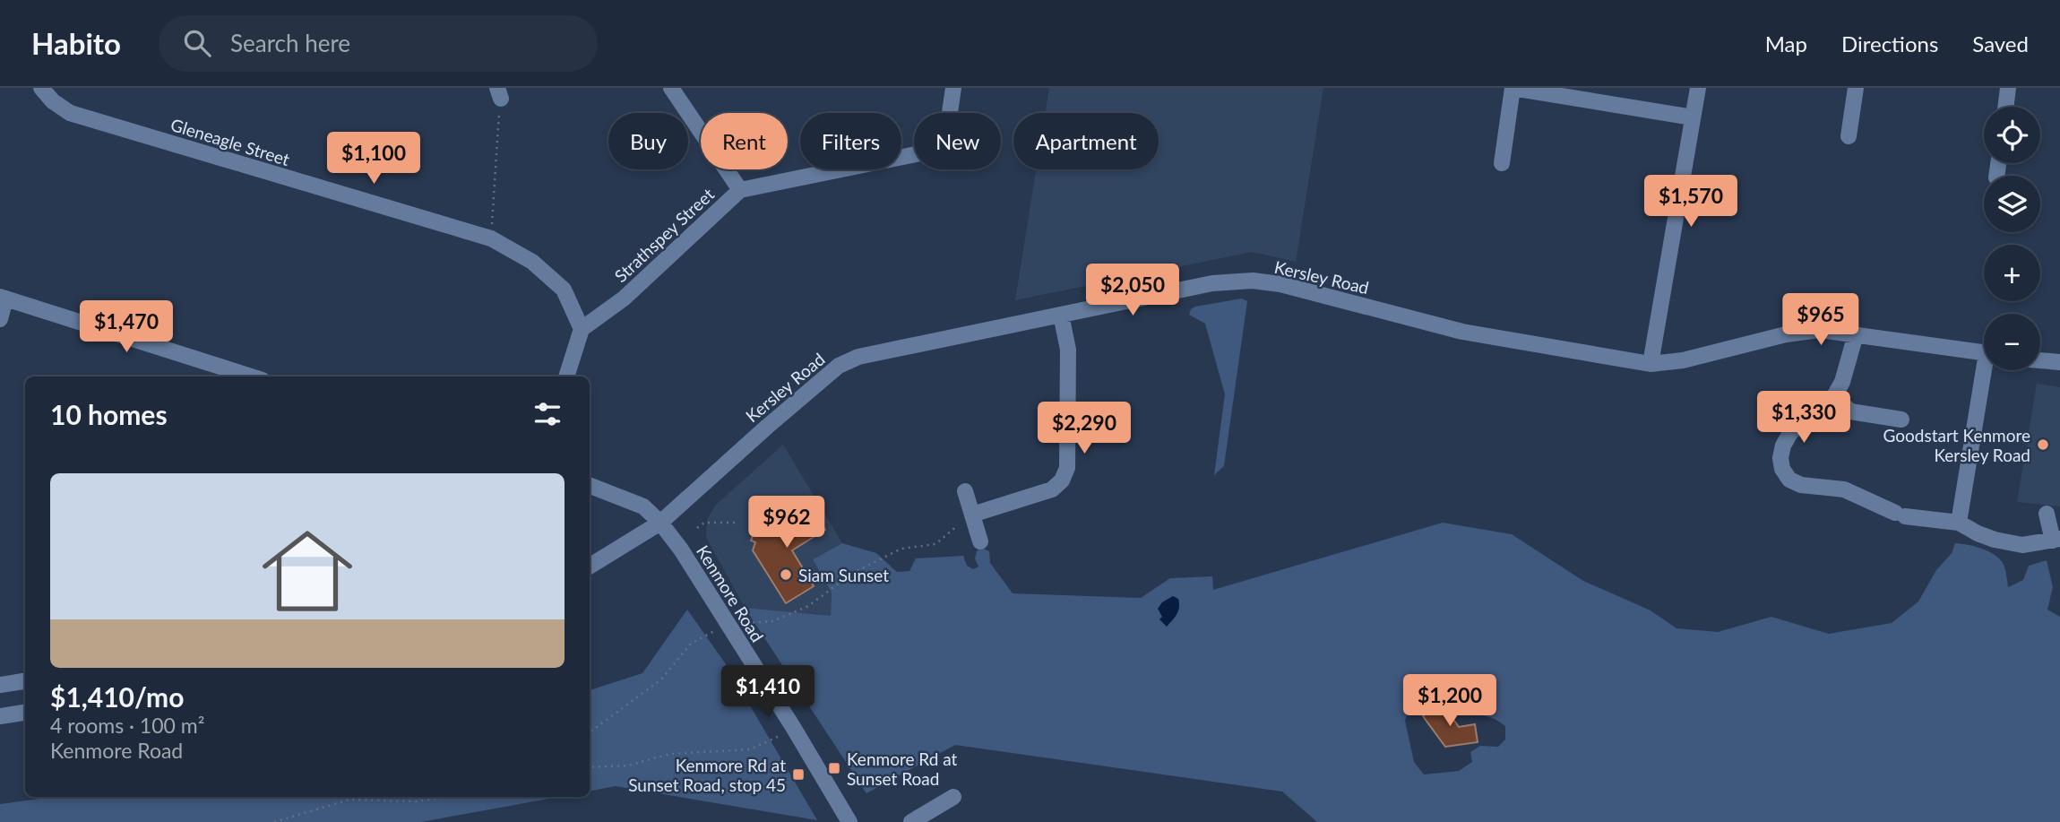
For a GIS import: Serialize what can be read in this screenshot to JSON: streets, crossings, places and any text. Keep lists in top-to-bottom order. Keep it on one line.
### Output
{"streets":{"street":["Gleneagle Street","Strathspey Street","Kersley Road","Kenmore Road"]},"crossings":[["Gleneagle Street","Strathspey Street"],["Kersley Road","Kenmore Road"]],"places":{"other":["Goodstart Kenmore Kersley Road","Siam Sunset"],"transit":["Kenmore Rd at Sunset Road","Kenmore Rd at Sunset Road, stop 45"]},"page":{"header":"Habito","search":"Search here","nav":["Map","Directions","Saved"],"map_buttons":["+","−"],"chip":["Buy","Rent","Filters","New","Apartment"],"price":["$1,100","$1,570","$2,050","$965","$1,470","$1,330","$2,290","$962","$1,410","$1,200"],"heading":"10 homes","list":[{"name":"$1,410/mo","note":"4 rooms · 100 m² · Kenmore Road"}]}}
